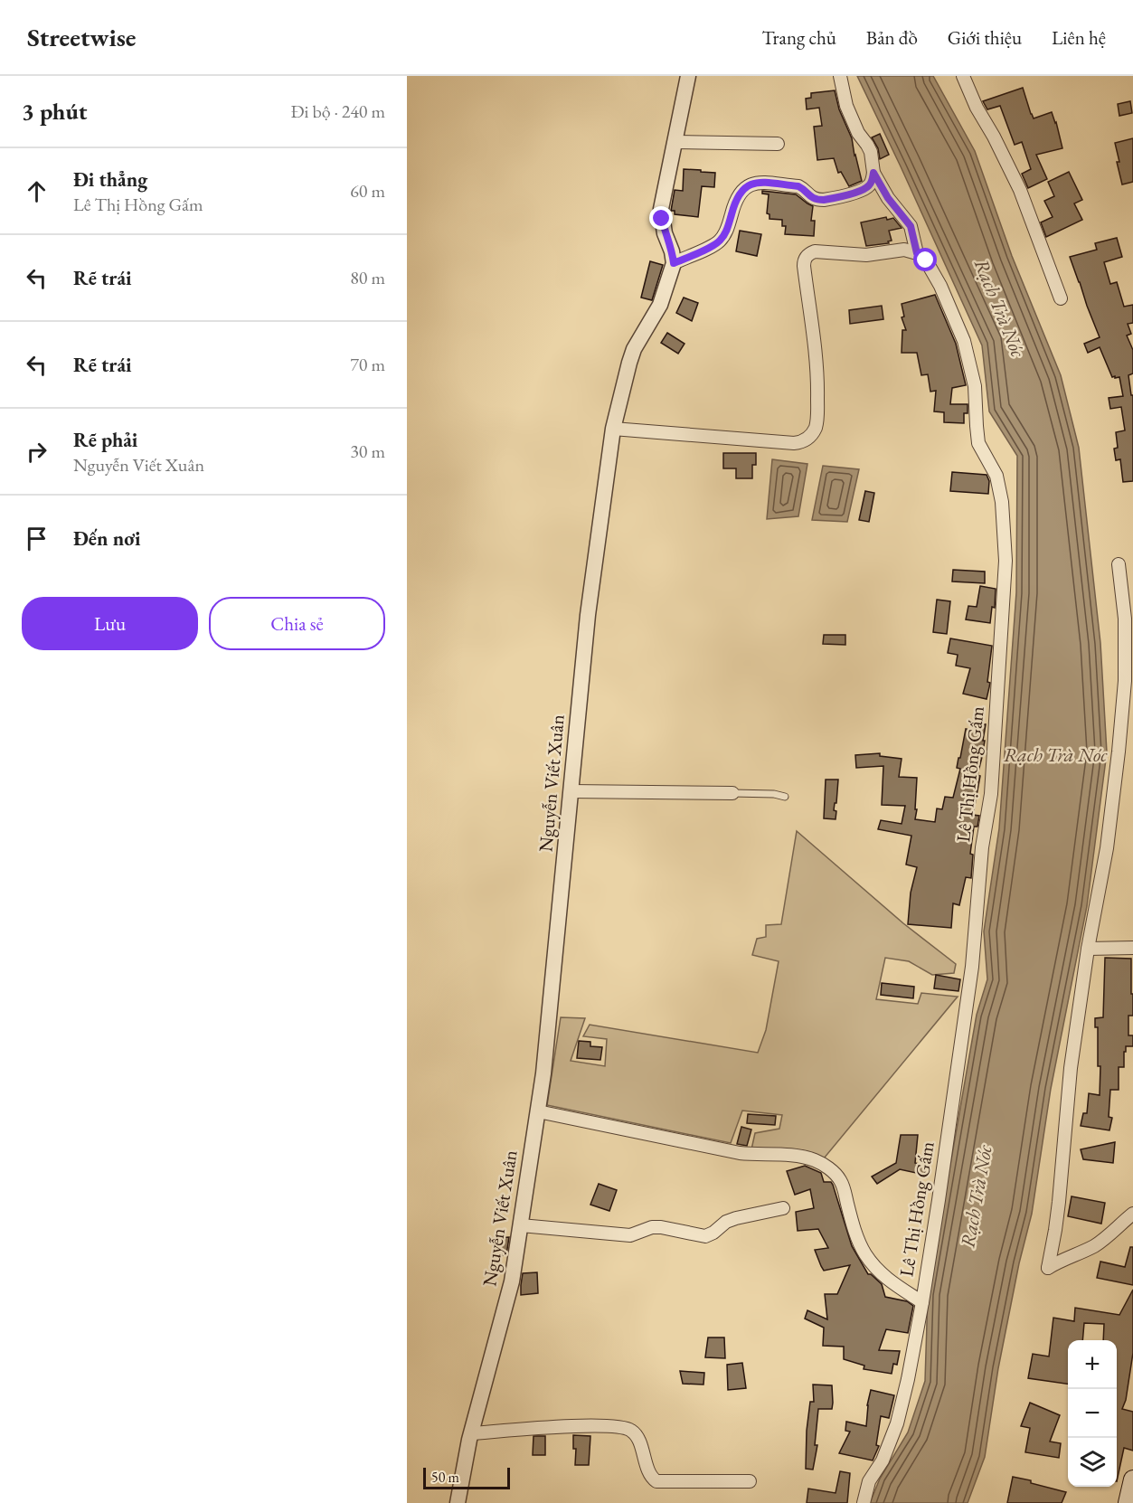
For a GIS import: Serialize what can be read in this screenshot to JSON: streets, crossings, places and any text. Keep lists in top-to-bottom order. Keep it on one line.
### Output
{"streets":{"street":["Lê Thị Hồng Gấm","Nguyễn Viết Xuân"]},"water":["Rạch Trà Nóc"],"scale_bar":"50 m","page":{"header":"Streetwise","nav":["Trang chủ","Bản đồ","Giới thiệu","Liên hệ"],"heading":["3 phút","Đi bộ · 240 m"],"list":[["Đi thẳng","Lê Thị Hồng Gấm","60 m"],["Rẽ trái","80 m"],["Rẽ trái","70 m"],["Rẽ phải","Nguyễn Viết Xuân","30 m"],"Đến nơi"],"buttons":["Lưu","Chia sẻ"],"map_buttons":["+","−"],"scale":"50 m"}}
